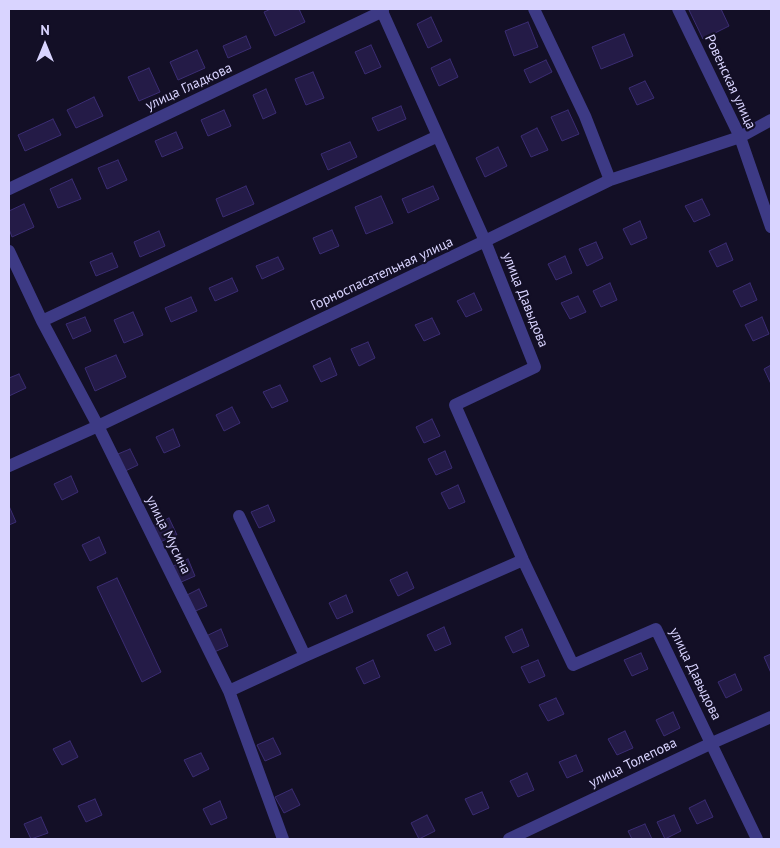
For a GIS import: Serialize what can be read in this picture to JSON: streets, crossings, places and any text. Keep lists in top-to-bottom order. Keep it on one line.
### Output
{"streets":{"street":["Ровенская улица","улица Гладкова","Горноспасательная улица","улица Давыдова","улица Мусина","улица Толепова"]},"crossings":[["Ровенская улица","Горноспасательная улица"],["улица Гладкова","улица Давыдова"],["Горноспасательная улица","улица Давыдова"],["Горноспасательная улица","улица Мусина"],["улица Давыдова","улица Толепова"]],"north":"top"}
